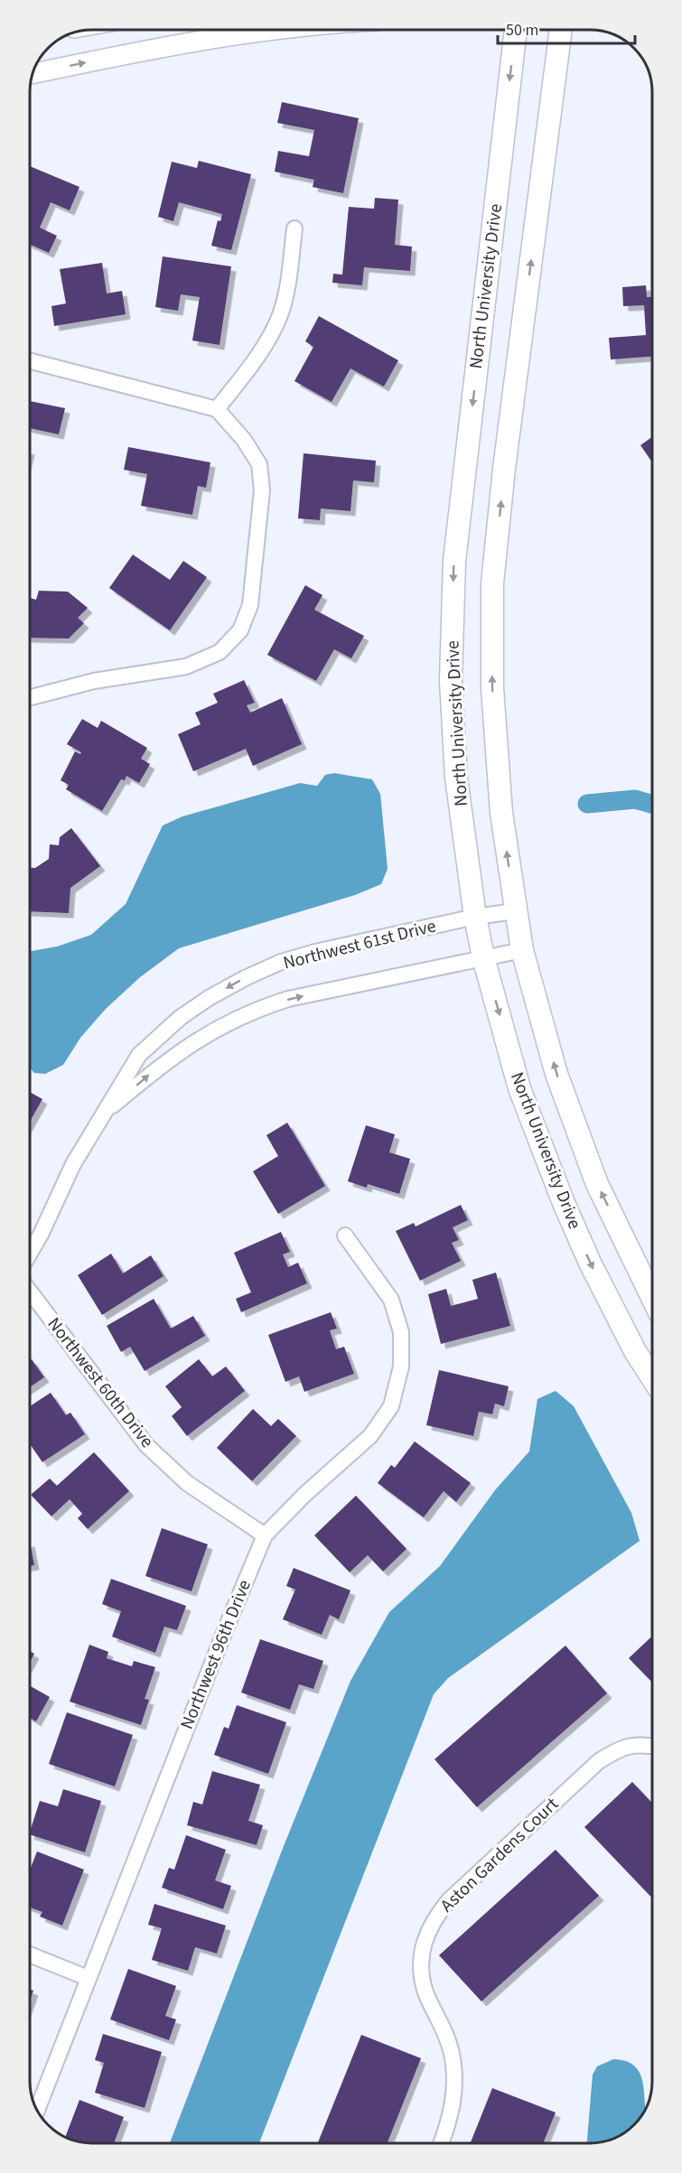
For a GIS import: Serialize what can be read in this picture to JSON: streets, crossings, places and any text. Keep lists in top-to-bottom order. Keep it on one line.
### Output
{"streets":{"main road":["North University Drive"],"street":["Northwest 61st Drive","Northwest 60th Drive","Northwest 96th Drive","Aston Gardens Court"]},"crossings":[["North University Drive","Northwest 61st Drive"],["Northwest 60th Drive","Northwest 96th Drive"]],"scale_bar":"50 m"}
